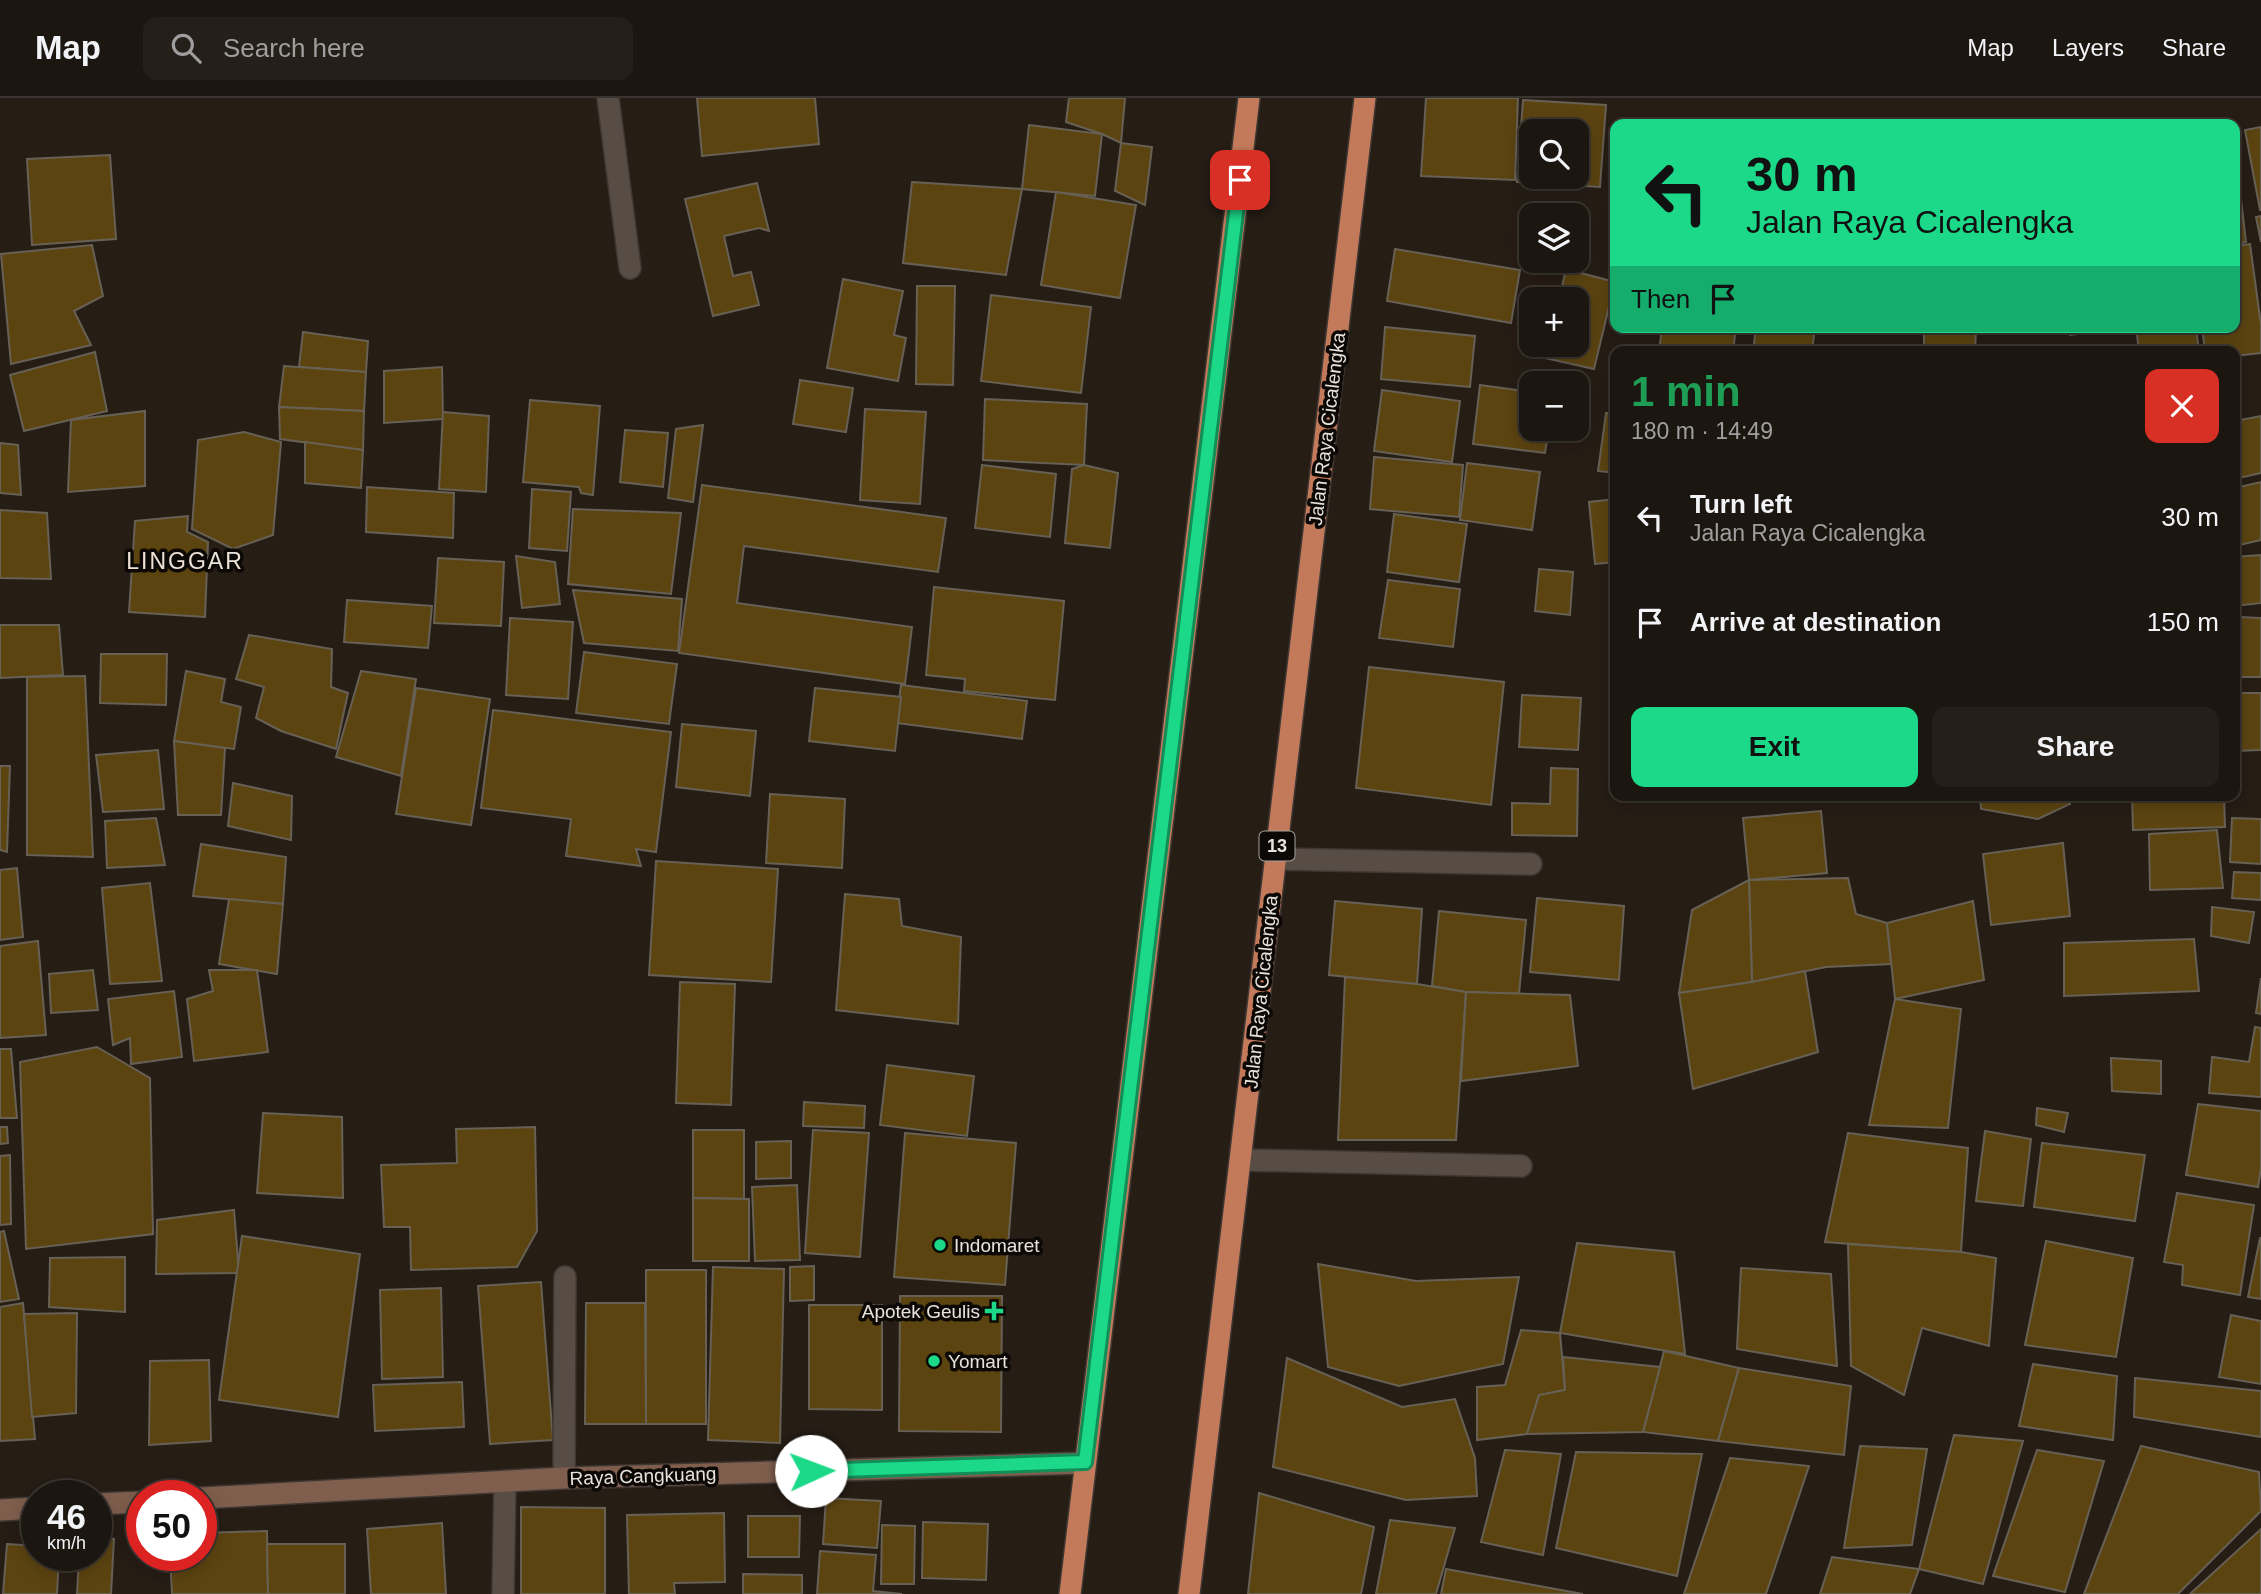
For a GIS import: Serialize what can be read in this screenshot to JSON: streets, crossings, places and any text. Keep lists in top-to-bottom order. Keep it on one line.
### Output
{"streets":{"highway":["Jalan Raya Cicalengka","13"],"main road":["Raya Cangkuang"]},"districts":["LINGGAR"],"places":{"other":["Indomaret","Yomart"],"health":["Apotek Geulis"]},"page":{"header":"Map","search":"Search here","nav":["Map","Layers","Share"],"map_buttons":["+","−"],"turn":["30 m","Jalan Raya Cicalengka"],"then":"Then","heading":["1 min","180 m · 14:49"],"list":[{"name":"Turn left","note":"Jalan Raya Cicalengka","value":"30 m"},{"name":"Arrive at destination","value":"150 m"}],"buttons":["Exit","Share"],"speed":"46 km/h","limit":"50"}}
